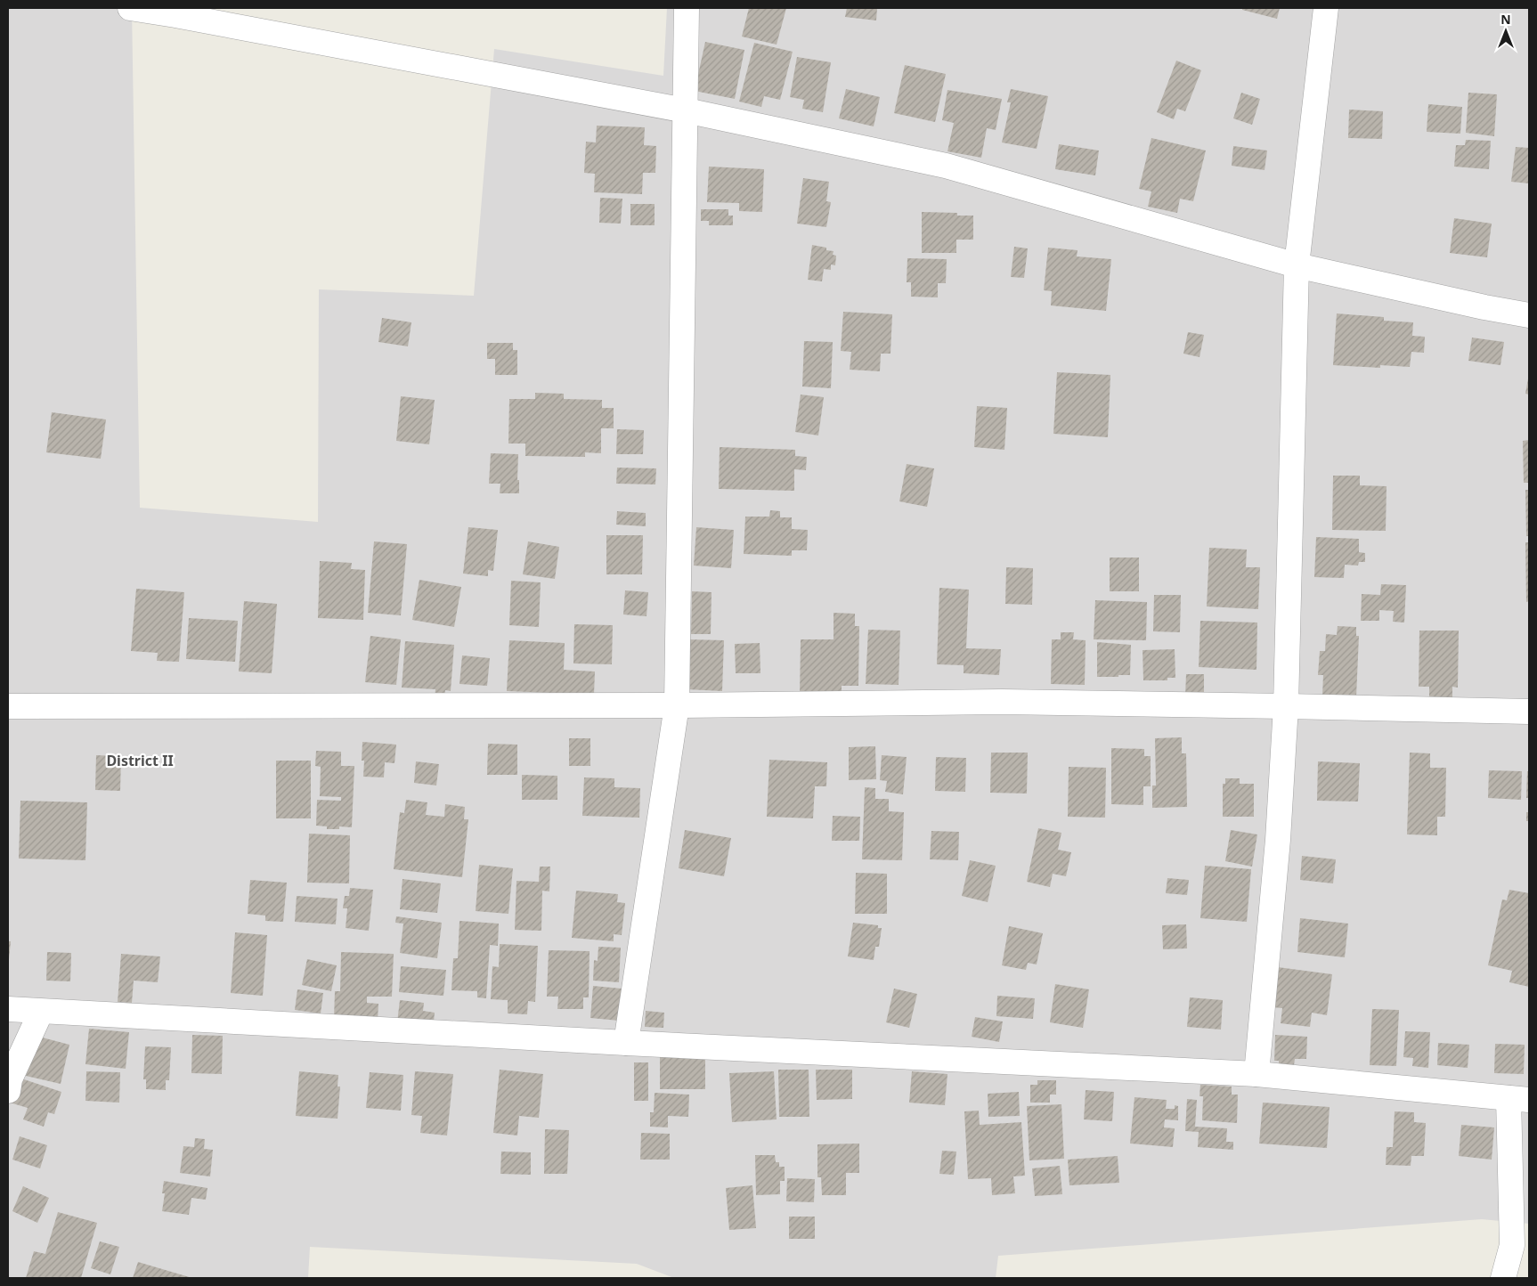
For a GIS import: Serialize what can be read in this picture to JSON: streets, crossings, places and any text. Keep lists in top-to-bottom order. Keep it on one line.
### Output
{"districts":["District II"],"north":"top"}
